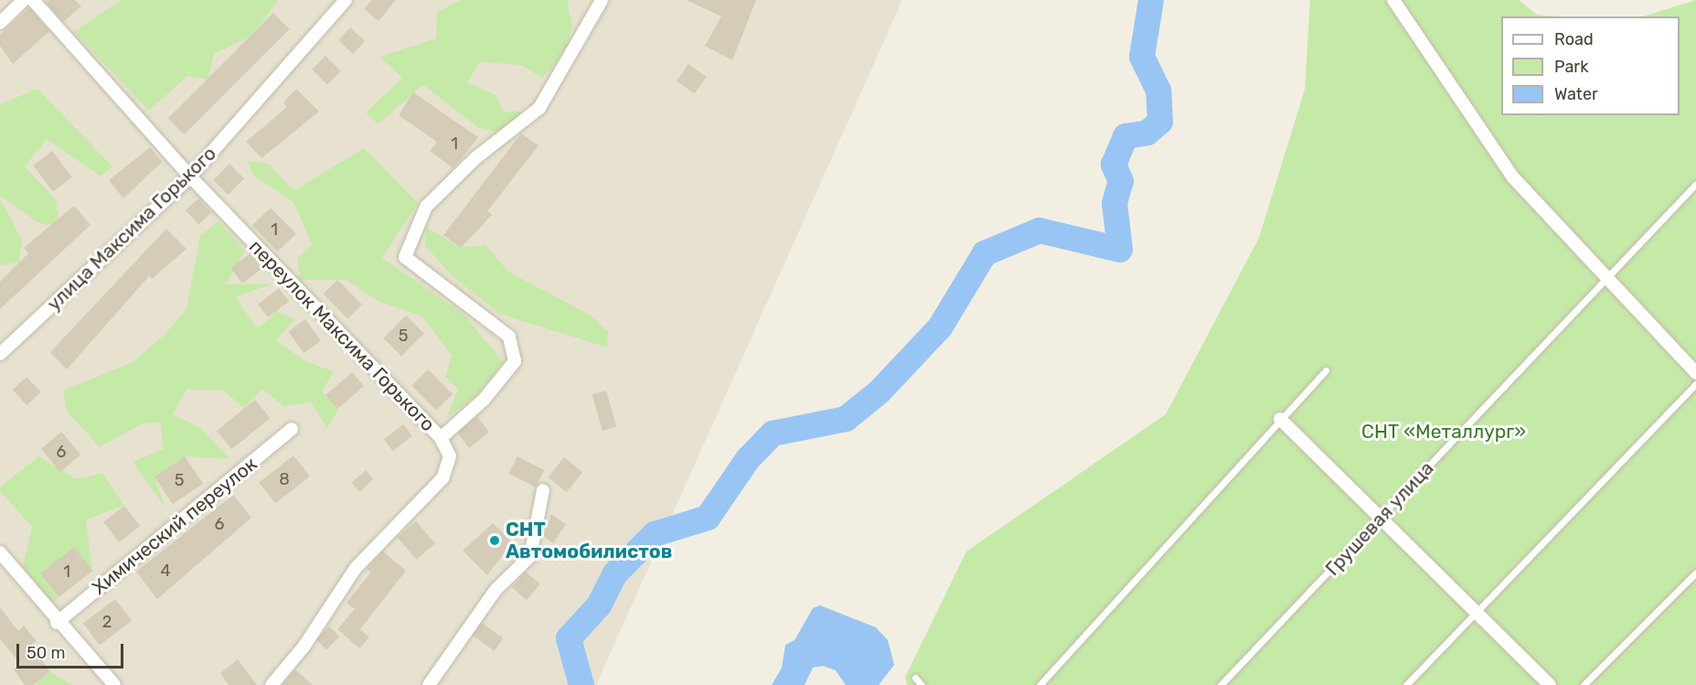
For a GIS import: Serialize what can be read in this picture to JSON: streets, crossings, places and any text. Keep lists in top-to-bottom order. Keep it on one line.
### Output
{"streets":{"street":["улица Максима Горького","переулок Максима Горького","Химический переулок"],"lane":["Грушевая улица"]},"crossings":[["улица Максима Горького","переулок Максима Горького"]],"parks":["СНТ «Металлург»"],"places":["СНТ Автомобилистов"],"house_numbers":["1","1","5","6","8","5","6","4","1","2"],"legend":["Road","Park","Water"],"scale_bar":"50 m"}
